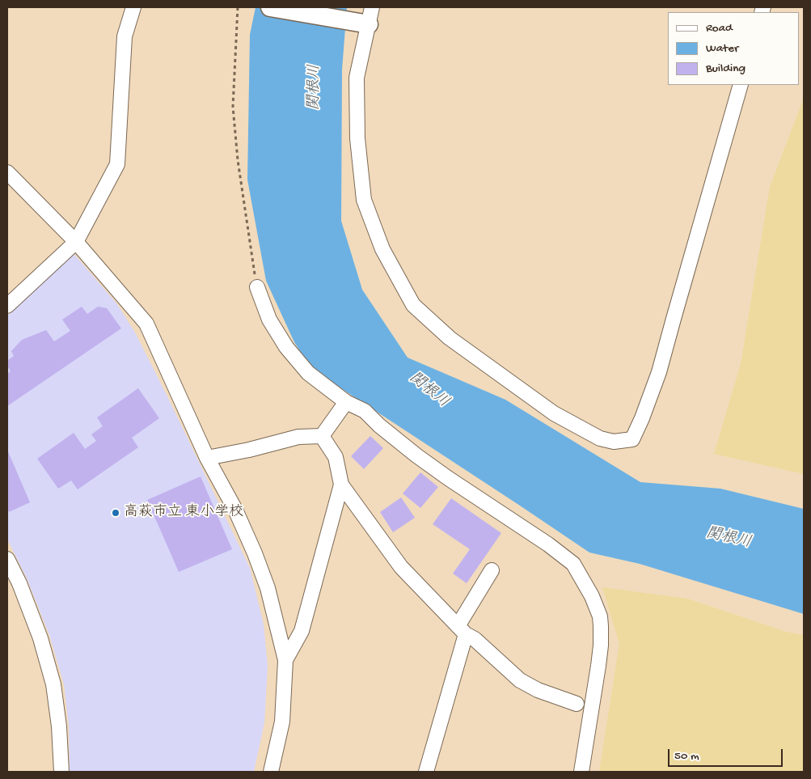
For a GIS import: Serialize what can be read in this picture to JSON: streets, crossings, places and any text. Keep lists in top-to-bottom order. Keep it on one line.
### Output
{"water":["関根川"],"places":["高萩市立 東小学校"],"legend":["Road","Water","Building"],"scale_bar":"50 m"}
